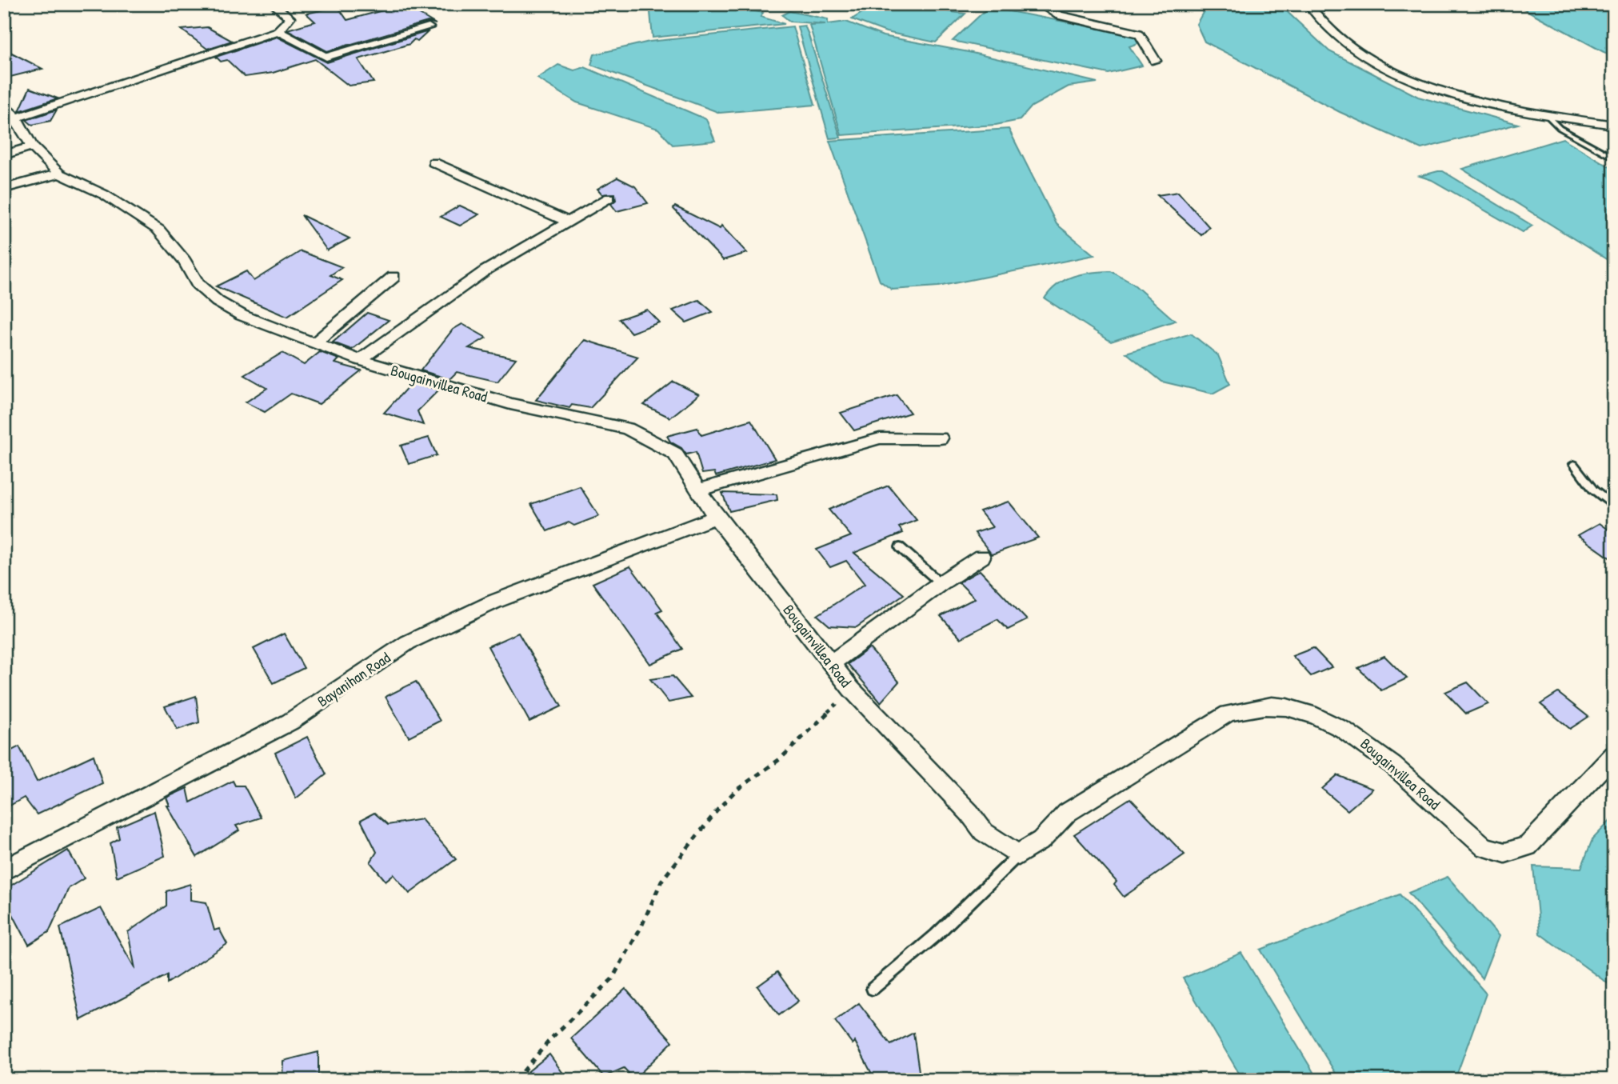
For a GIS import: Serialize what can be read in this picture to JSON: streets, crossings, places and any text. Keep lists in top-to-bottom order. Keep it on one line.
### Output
{"streets":{"street":["Bougainvillea Road","Bayanihan Road"]},"crossings":[["Bougainvillea Road","Bayanihan Road"]]}
